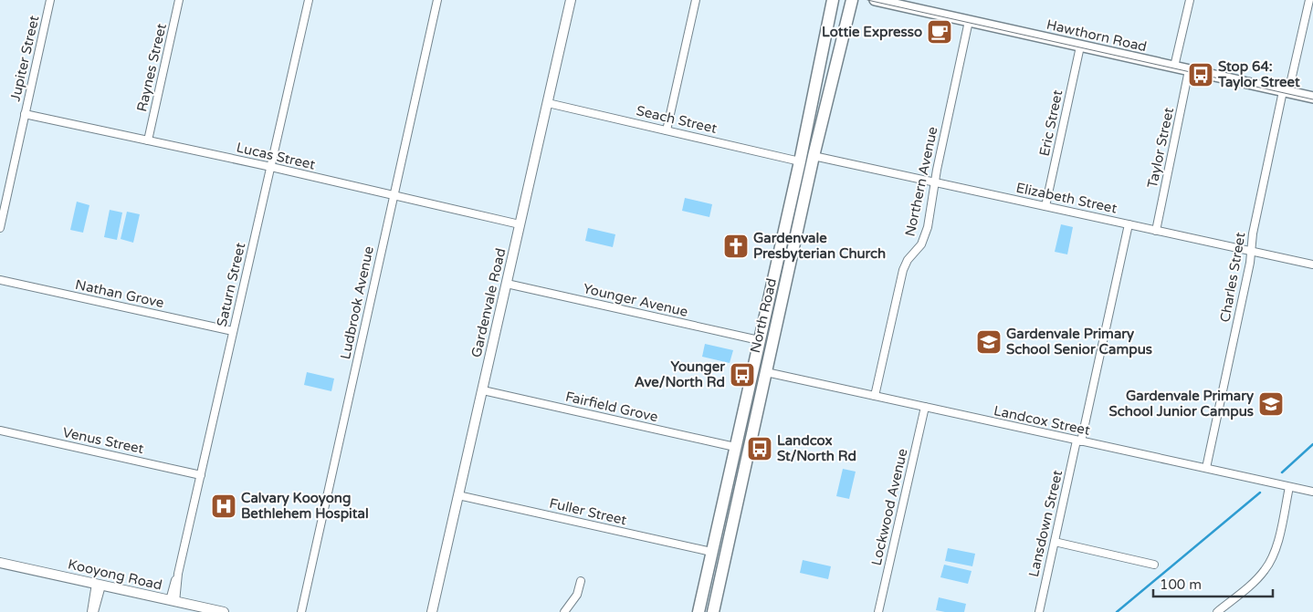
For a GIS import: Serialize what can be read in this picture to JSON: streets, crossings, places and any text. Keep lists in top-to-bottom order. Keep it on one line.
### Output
{"streets":{"highway":["North Road"],"main road":["Hawthorn Road"],"street":["Jupiter Street","Raynes Street","Seach Street","Eric Street","Taylor Street","Lucas Street","Northern Avenue","Elizabeth Street","Charles Street","Saturn Street","Nathan Grove","Younger Avenue","Ludbrook Avenue","Gardenvale Road","Fairfield Grove","Landcox Street","Venus Street","Lockwood Avenue","Fuller Street","Lansdown Street","Kooyong Road"]},"crossings":[["Hawthorn Road","Eric Street"],["Hawthorn Road","Taylor Street"],["Hawthorn Road","Northern Avenue"],["Hawthorn Road","Charles Street"],["Jupiter Street","Lucas Street"],["Raynes Street","Lucas Street"],["Seach Street","Gardenvale Road"],["Seach Street","North Road"],["Eric Street","Elizabeth Street"],["Taylor Street","Elizabeth Street"],["Lucas Street","Saturn Street"],["Lucas Street","Ludbrook Avenue"],["Lucas Street","Gardenvale Road"],["Northern Avenue","Elizabeth Street"],["Northern Avenue","Landcox Street"],["Elizabeth Street","Charles Street"],["Elizabeth Street","North Road"],["Elizabeth Street","Lansdown Street"],["Charles Street","Landcox Street"],["Saturn Street","Nathan Grove"],["Saturn Street","Venus Street"],["Saturn Street","Kooyong Road"],["Younger Avenue","Gardenvale Road"],["Younger Avenue","North Road"],["Gardenvale Road","Fairfield Grove"],["Gardenvale Road","Fuller Street"],["North Road","Fairfield Grove"],["North Road","Landcox Street"],["North Road","Fuller Street"],["Landcox Street","Lockwood Avenue"],["Landcox Street","Lansdown Street"]],"places":{"cafe":["Lottie Expresso"],"bus stop":["Stop 64: Taylor Street","Younger Ave/North Rd","Landcox St/North Rd"],"church":["Gardenvale Presbyterian Church"],"school or university":["Gardenvale Primary School Senior Campus","Gardenvale Primary School Junior Campus"],"hospital":["Calvary Kooyong Bethlehem Hospital"]},"scale_bar":"100 m"}
